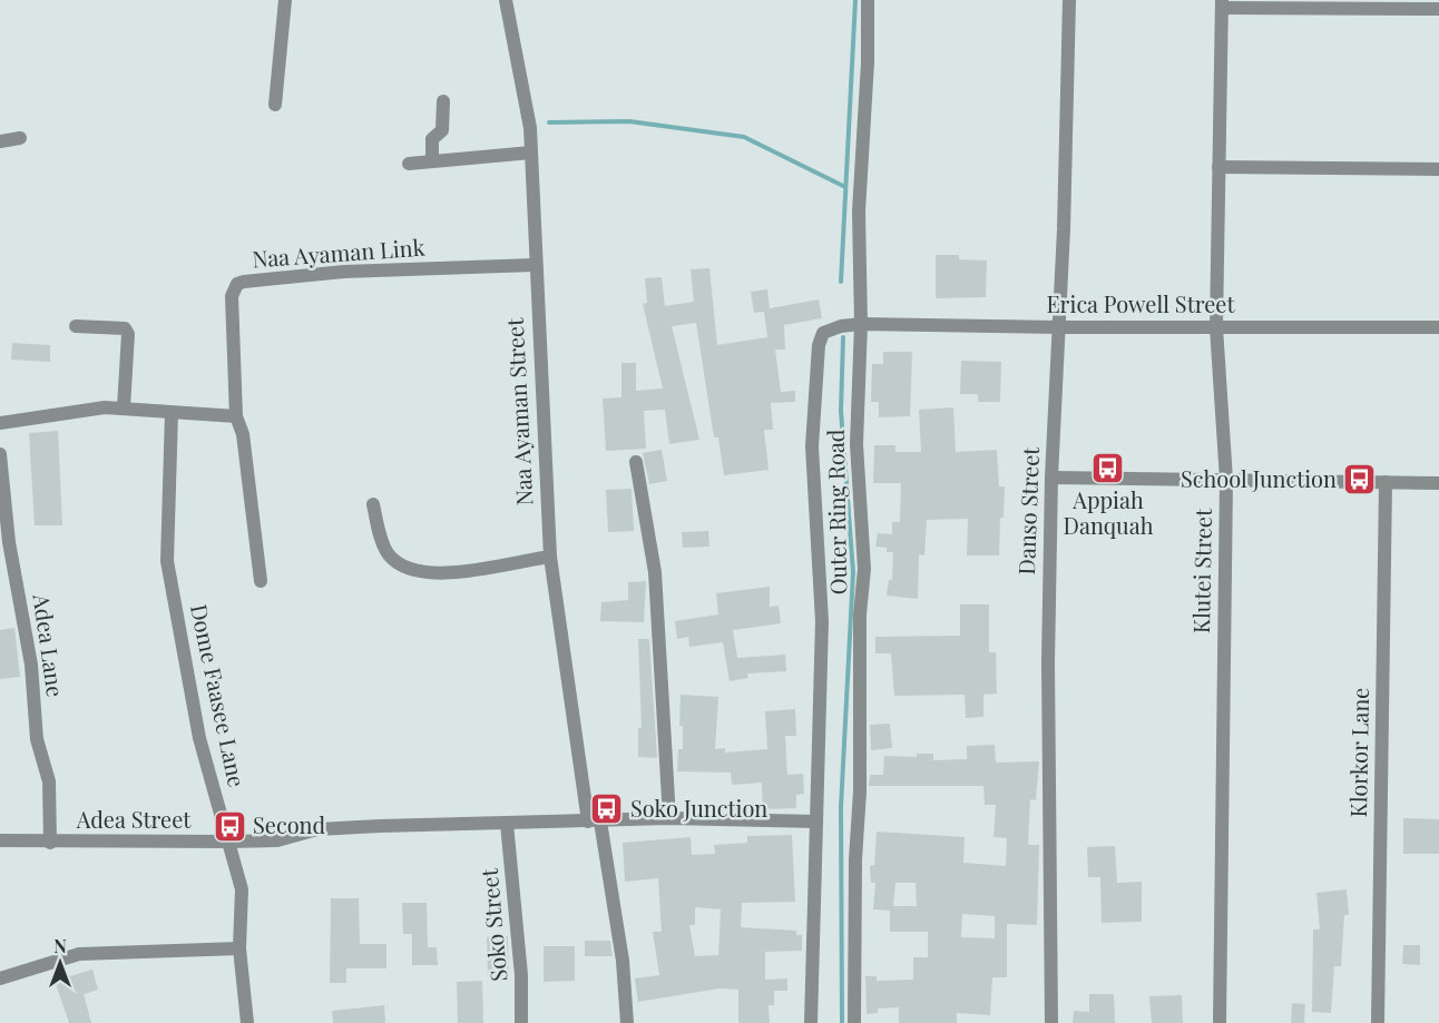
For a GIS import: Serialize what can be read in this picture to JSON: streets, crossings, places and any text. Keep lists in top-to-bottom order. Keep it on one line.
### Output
{"streets":{"street":["Naa Ayaman Link","Erica Powell Street","Naa Ayaman Street","Danso Street","Outer Ring Road","Klutei Street","Adea Lane","Dome Faasee Lane","Klorkor Lane","Adea Street","Soko Street"]},"crossings":[["Naa Ayaman Link","Naa Ayaman Street"],["Erica Powell Street","Danso Street"],["Erica Powell Street","Outer Ring Road"],["Erica Powell Street","Klutei Street"],["Erica Powell Street","Adea Street"],["Naa Ayaman Street","Adea Street"],["Adea Lane","Adea Street"],["Dome Faasee Lane","Adea Street"],["Adea Street","Soko Street"]],"places":{"bus stop":["Appiah Danquah","School Junction","Soko Junction","Second"]},"north":"top"}
